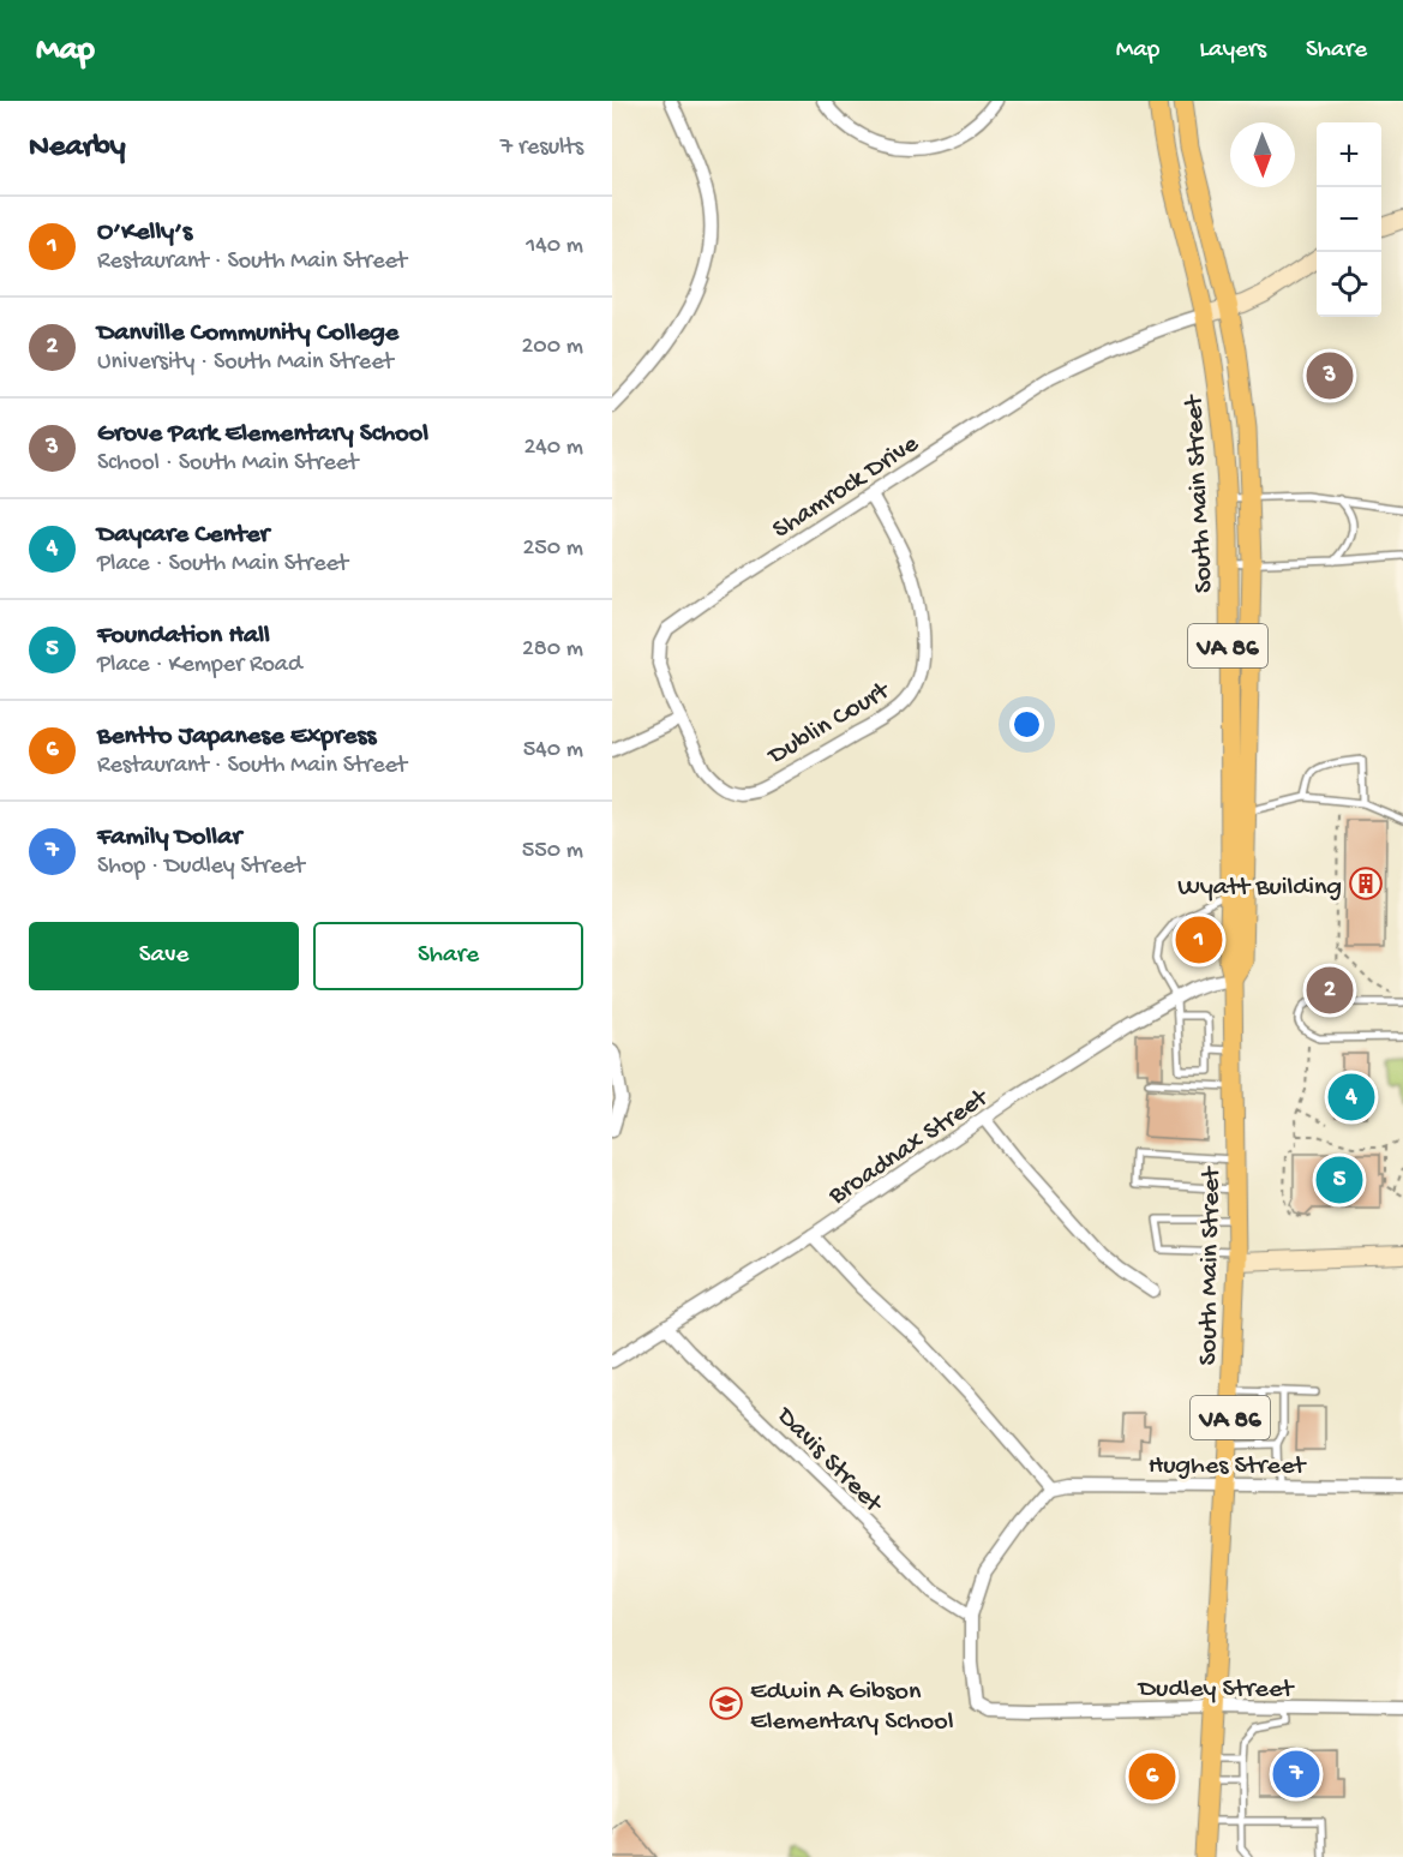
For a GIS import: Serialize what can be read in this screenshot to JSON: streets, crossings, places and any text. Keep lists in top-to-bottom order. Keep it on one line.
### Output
{"streets":{"main road":["South Main Street","VA 86"],"street":["Shamrock Drive","Dublin Court","Broadnax Street","Davis Street","Hughes Street","Dudley Street"]},"crossings":[["Shamrock Drive","South Main Street"],["Shamrock Drive","Dublin Court"],["South Main Street","Broadnax Street"],["South Main Street","Hughes Street"],["South Main Street","Dudley Street"],["Broadnax Street","Davis Street"],["Davis Street","Dudley Street"]],"places":{"building":["Wyatt Building"],"school or university":["Edwin A Gibson Elementary School"]},"north":"bottom","page":{"header":"Map","nav":["Map","Layers","Share"],"heading":["Nearby","7 results"],"map_buttons":["+","−"],"list":[{"mark":"1","name":"O’Kelly’s","note":"Restaurant · South Main Street","value":"140 m"},{"mark":"2","name":"Danville Community College","note":"University · South Main Street","value":"200 m"},{"mark":"3","name":"Grove Park Elementary School","note":"School · South Main Street","value":"240 m"},{"mark":"4","name":"Daycare Center","note":"Place · South Main Street","value":"250 m"},{"mark":"5","name":"Foundation Hall","note":"Place · Kemper Road","value":"280 m"},{"mark":"6","name":"Bentto Japanese Express","note":"Restaurant · South Main Street","value":"540 m"},{"mark":"7","name":"Family Dollar","note":"Shop · Dudley Street","value":"550 m"}],"pins":["3","1","2","4","5","7","6"],"buttons":["Save","Share"]}}
